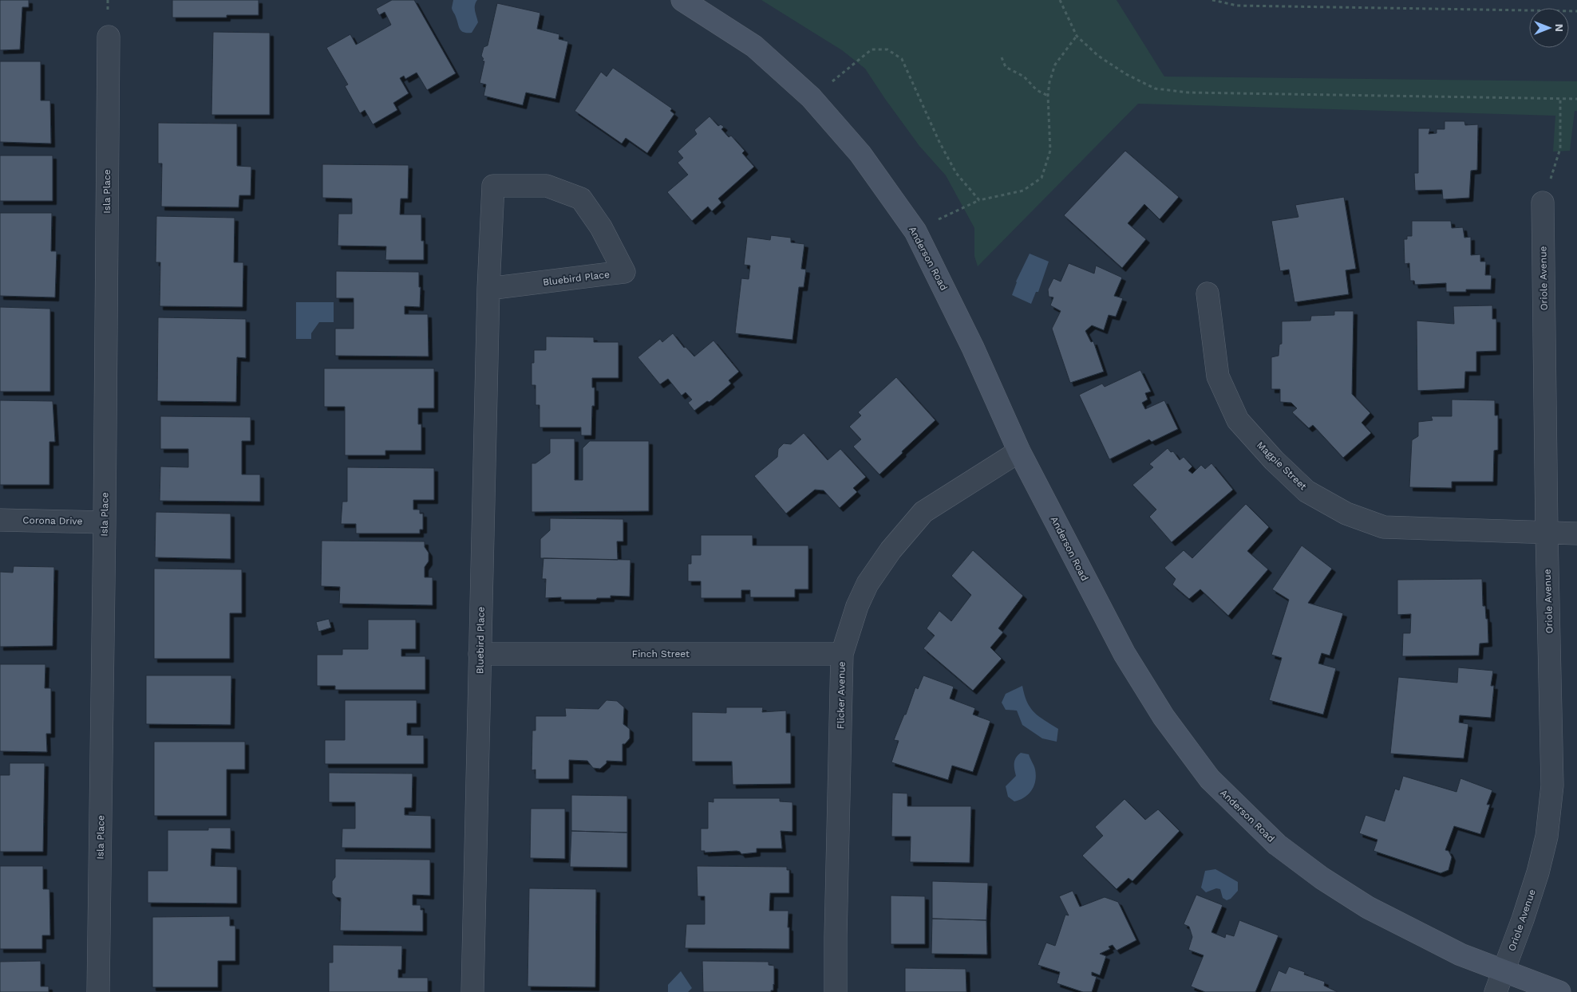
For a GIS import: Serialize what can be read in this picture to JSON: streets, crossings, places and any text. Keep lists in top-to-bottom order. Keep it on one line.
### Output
{"streets":{"street":["Isla Place","Anderson Road","Bluebird Place","Oriole Avenue","Magpie Street","Corona Drive","Finch Street","Flicker Avenue"]},"crossings":[["Isla Place","Corona Drive"],["Anderson Road","Oriole Avenue"],["Anderson Road","Flicker Avenue"],["Bluebird Place","Finch Street"],["Oriole Avenue","Magpie Street"],["Finch Street","Flicker Avenue"]],"north":"right"}
